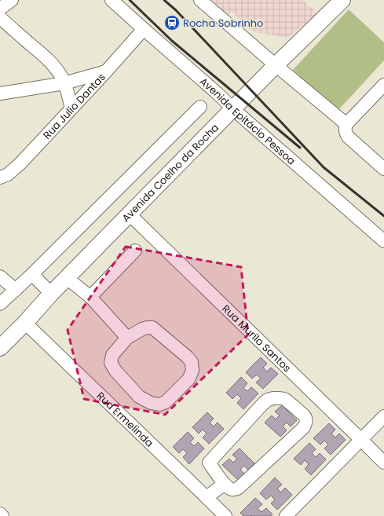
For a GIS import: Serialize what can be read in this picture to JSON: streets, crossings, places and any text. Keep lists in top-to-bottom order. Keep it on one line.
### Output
{"streets":{"main road":["Avenida Coelho da Rocha"],"street":["Rua Julio Dantas","Avenida Epitácio Pessoa","Rua Murilo Santos","Rua Ermelinda"]},"crossings":[["Rua Julio Dantas","Avenida Epitácio Pessoa"],["Avenida Epitácio Pessoa","Avenida Coelho da Rocha"],["Avenida Coelho da Rocha","Rua Murilo Santos"],["Avenida Coelho da Rocha","Rua Ermelinda"]],"places":{"station":["Rocha Sobrinho"]}}
